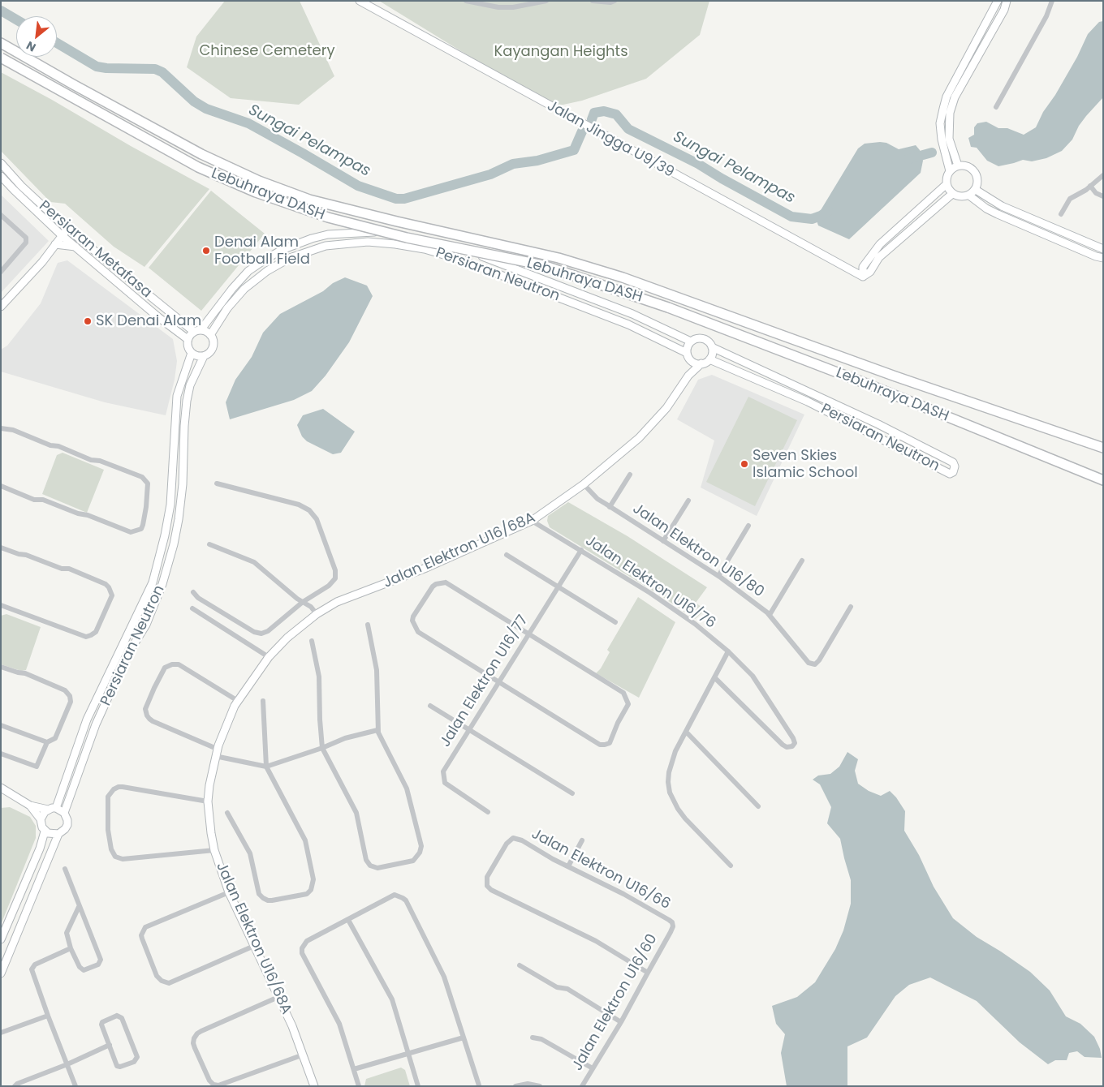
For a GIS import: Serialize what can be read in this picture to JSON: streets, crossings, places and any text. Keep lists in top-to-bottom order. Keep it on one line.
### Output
{"streets":{"highway":["Lebuhraya DASH"],"street":["Jalan Jingga U9/39","Persiaran Metafasa","Persiaran Neutron","Jalan Elektron U16/68A","Jalan Elektron U16/80","Jalan Elektron U16/76","Jalan Elektron U16/77","Jalan Elektron U16/66","Jalan Elektron U16/60"]},"crossings":[["Persiaran Metafasa","Persiaran Neutron"],["Persiaran Neutron","Jalan Elektron U16/68A"],["Jalan Elektron U16/68A","Jalan Elektron U16/80"],["Jalan Elektron U16/68A","Jalan Elektron U16/76"],["Jalan Elektron U16/76","Jalan Elektron U16/77"],["Jalan Elektron U16/66","Jalan Elektron U16/60"]],"water":["Sungai Pelampas"],"parks":["Chinese Cemetery","Kayangan Heights"],"places":["Denai Alam Football Field","SK Denai Alam","Seven Skies Islamic School"],"north":"bottom left"}
